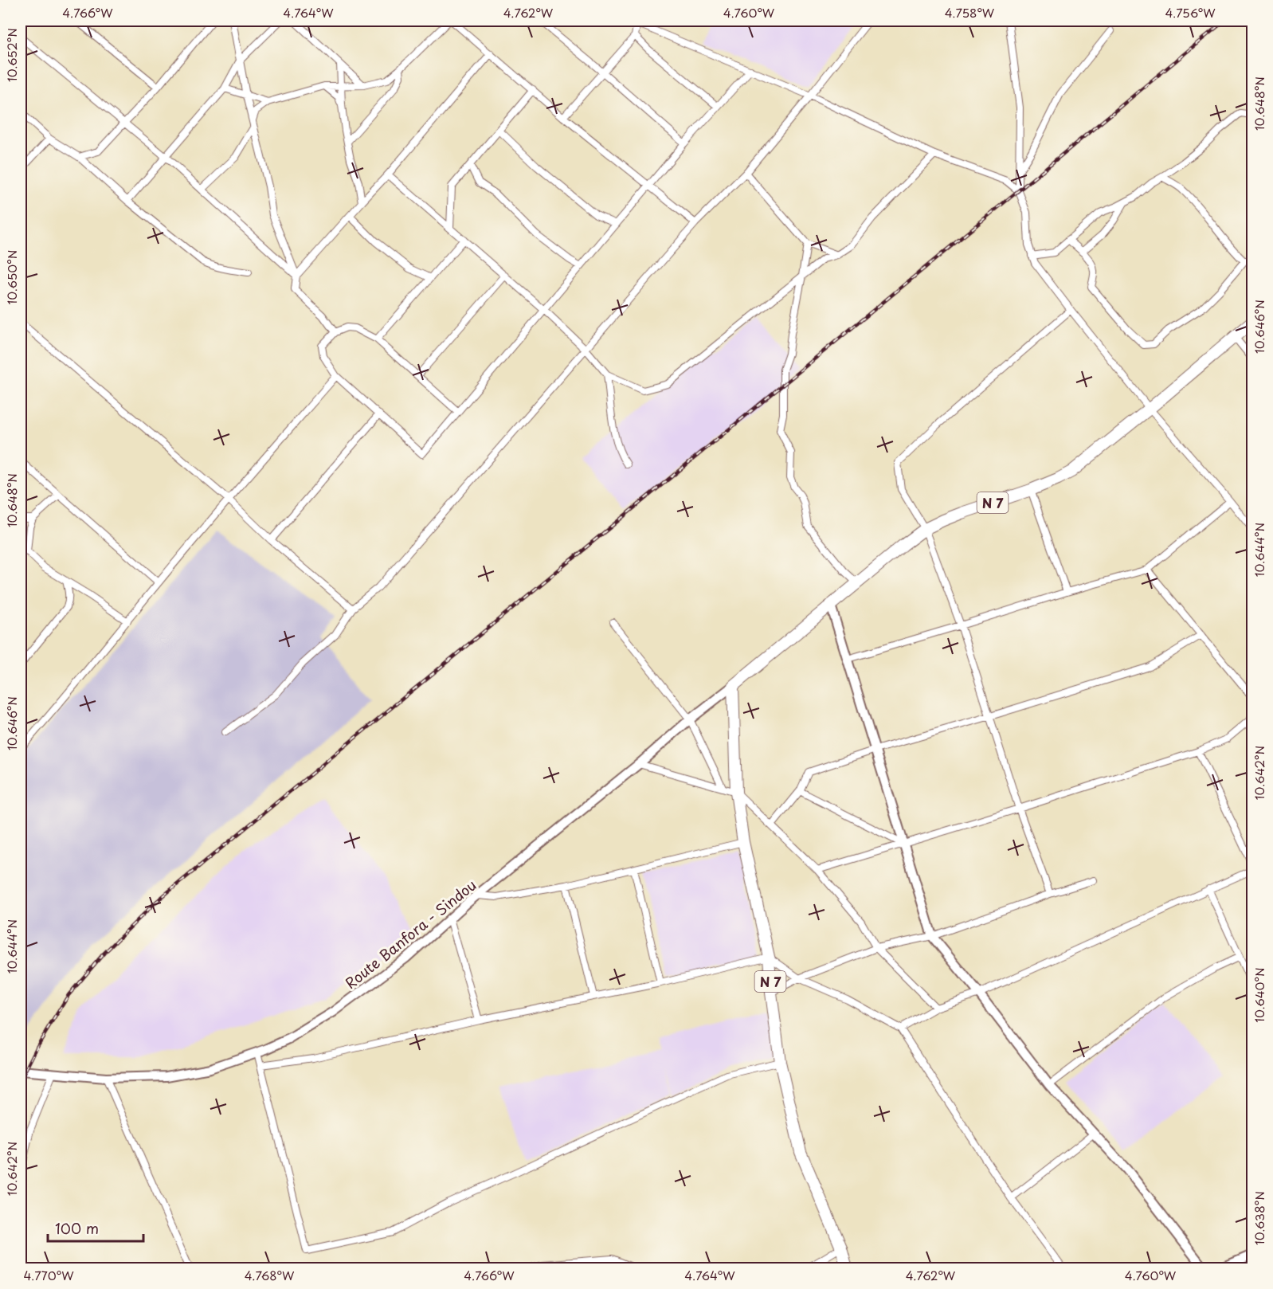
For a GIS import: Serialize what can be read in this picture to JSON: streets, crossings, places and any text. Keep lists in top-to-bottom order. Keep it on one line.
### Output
{"streets":{"highway":["N 7"],"main road":["Route Banfora - Sindou"]},"crossings":[["N 7","Route Banfora - Sindou"]],"scale_bar":"100 m","coordinates":["4.766°W","4.764°W","4.762°W","4.760°W","4.758°W","4.756°W","10.652°N","10.648°N","10.650°N","10.646°N","10.644°N","10.642°N","10.640°N","10.638°N","4.770°W","4.768°W"]}
